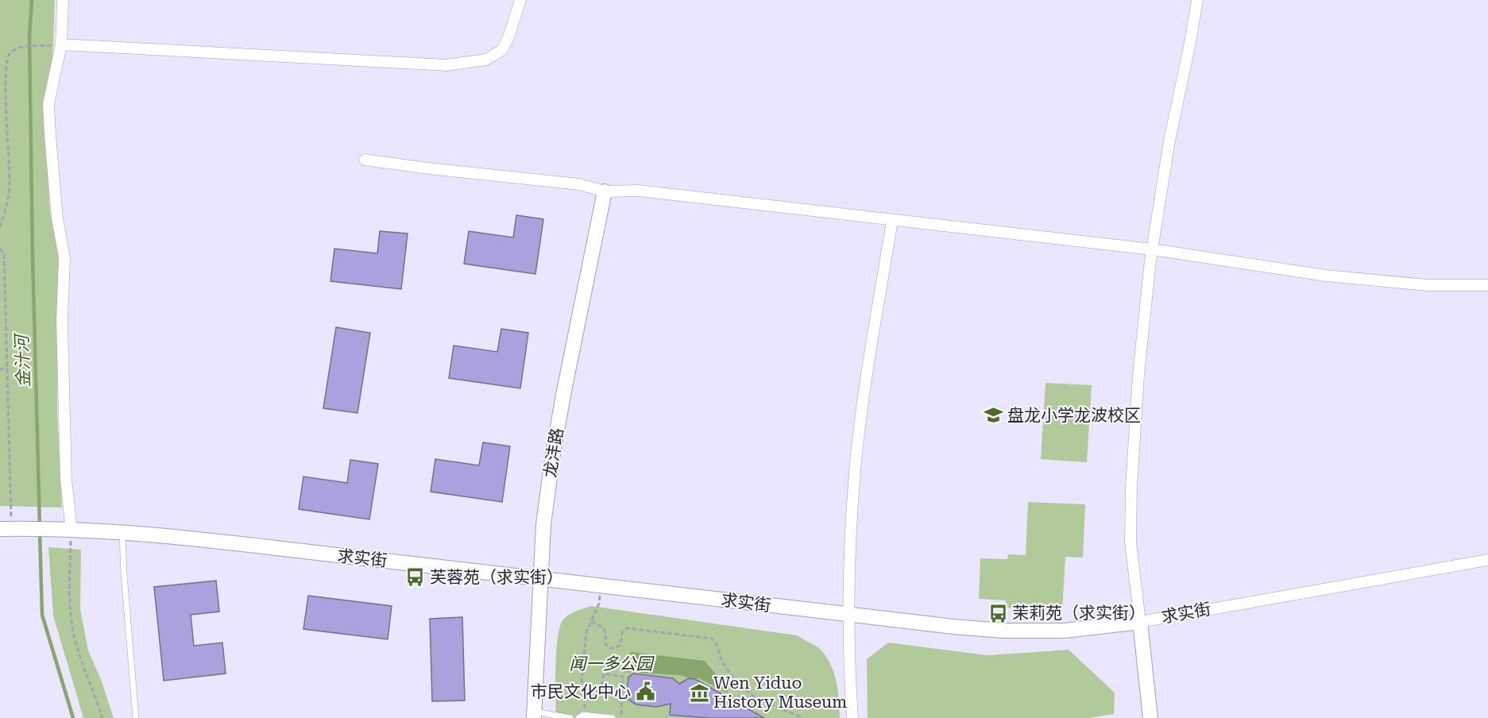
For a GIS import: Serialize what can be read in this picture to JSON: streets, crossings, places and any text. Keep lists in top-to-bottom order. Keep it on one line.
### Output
{"streets":{"street":["龙沣路","求实街"]},"crossings":[["龙沣路","求实街"]],"water":["金汁河"],"parks":["闻一多公园"],"places":{"school or university":["盘龙小学龙波校区"],"bus stop":["芙蓉苑（求实街）","茉莉苑（求实街）"],"public building":["市民文化中心"],"museum":["Wen Yiduo History Museum"]}}
